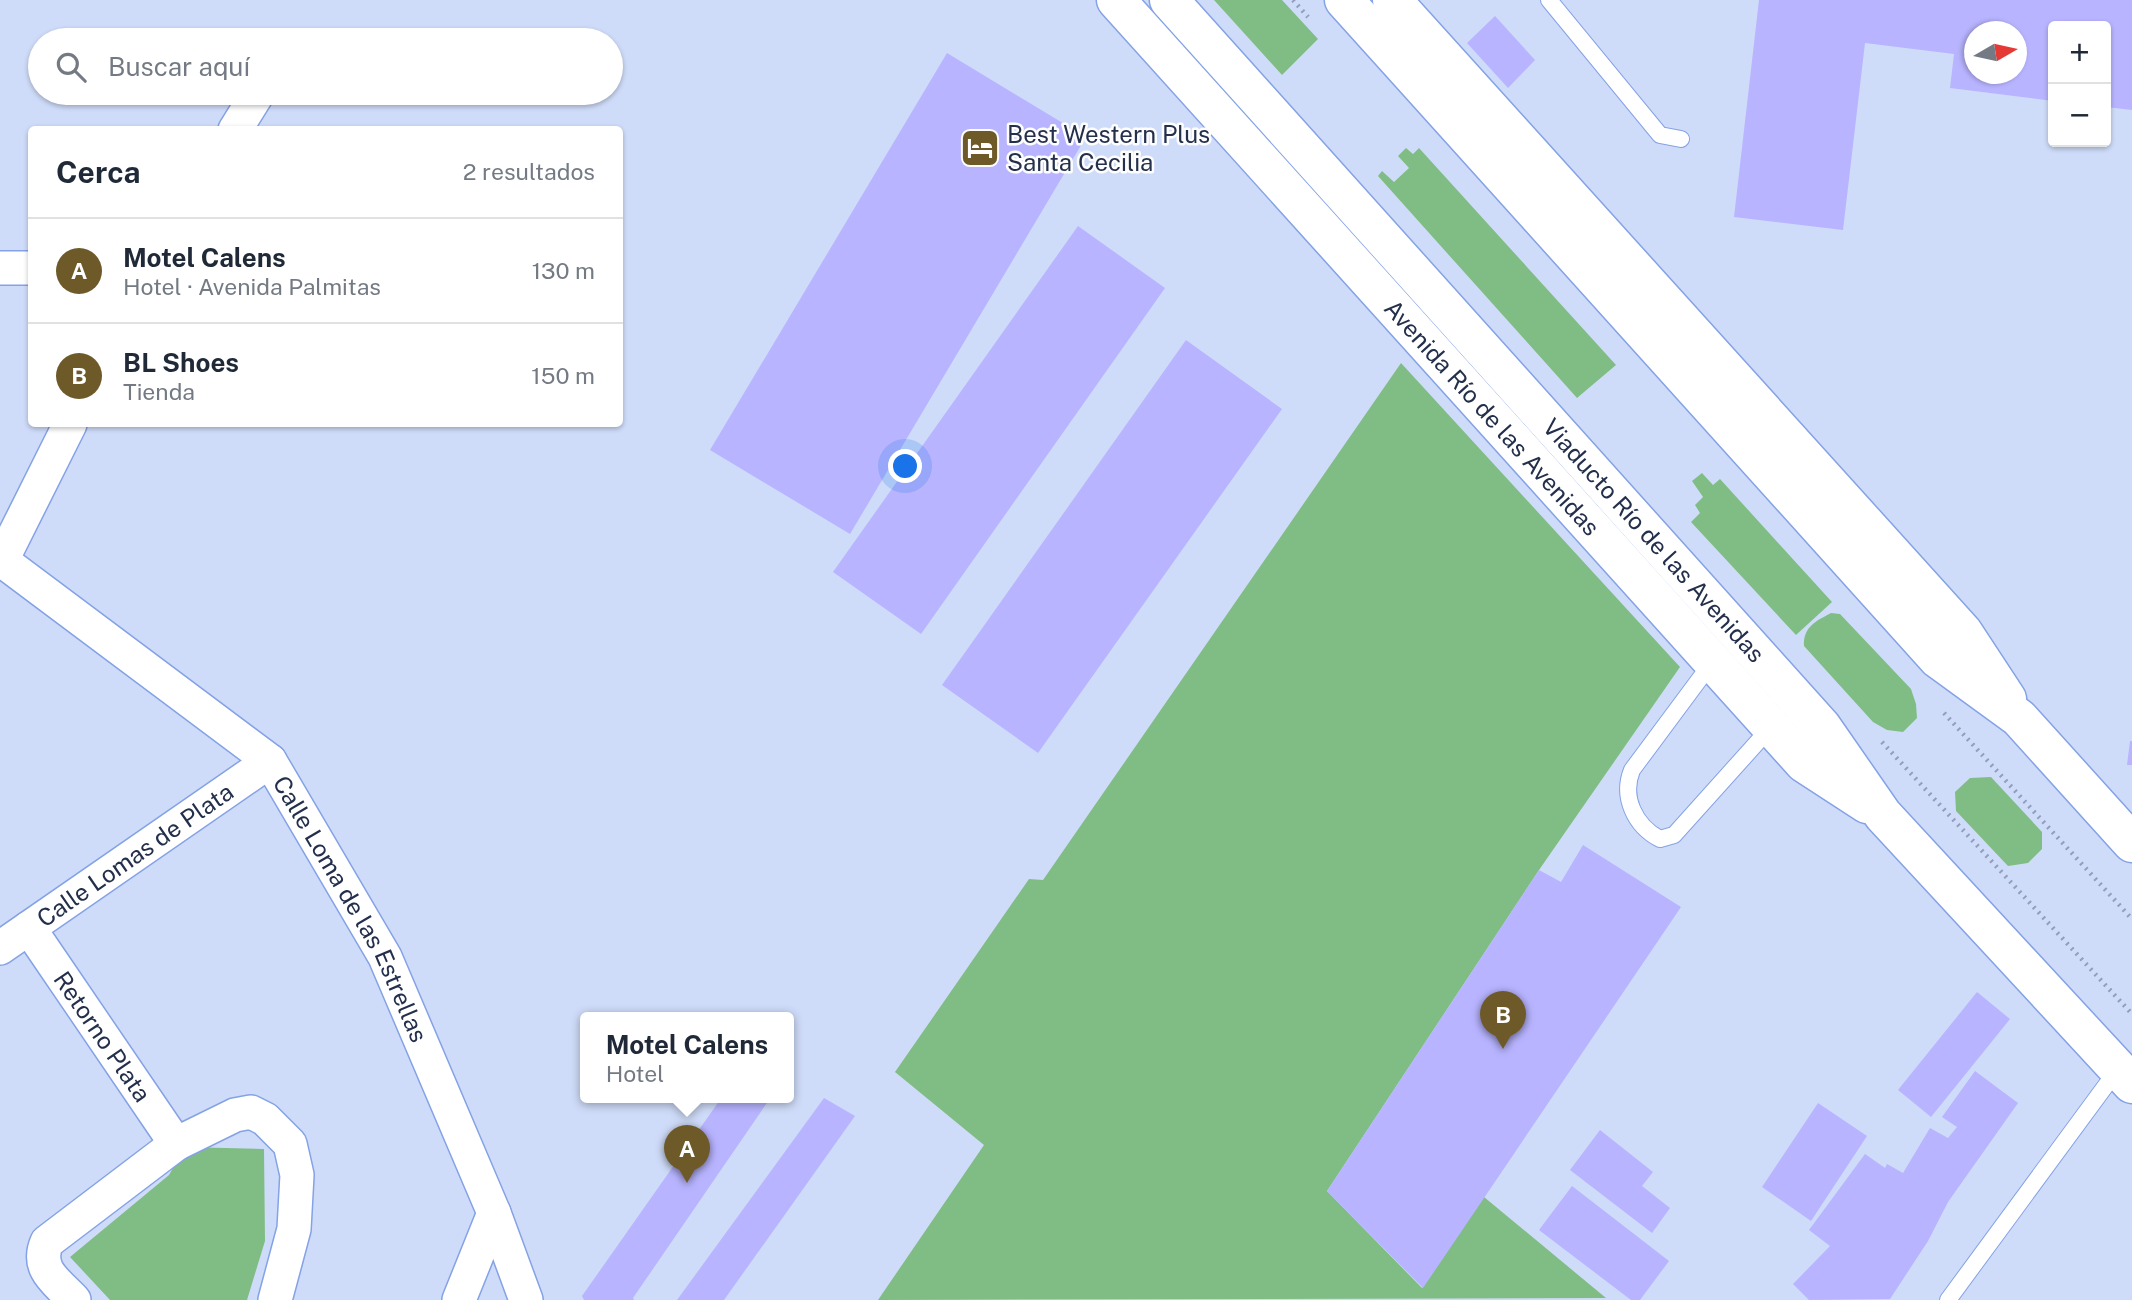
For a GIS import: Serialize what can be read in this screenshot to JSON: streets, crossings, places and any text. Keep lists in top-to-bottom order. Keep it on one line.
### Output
{"streets":{"main road":["Avenida Río de las Avenidas","Viaducto Río de las Avenidas"],"street":["Calle Lomas de Plata","Calle Loma de las Estrellas","Retorno Plata"]},"crossings":[["Avenida Río de las Avenidas","Viaducto Río de las Avenidas"],["Calle Lomas de Plata","Calle Loma de las Estrellas"],["Calle Lomas de Plata","Retorno Plata"]],"places":{"hotel":["Best Western Plus Santa Cecilia"]},"north":"right","page":{"map_buttons":["+","−"],"search":"Buscar aquí","heading":["Cerca","2 resultados"],"list":[{"mark":"A","name":"Motel Calens","note":"Hotel · Avenida Palmitas","value":"130 m"},{"mark":"B","name":"BL Shoes","note":"Tienda","value":"150 m"}],"pins":["B","A"],"popup":["Motel Calens","Hotel"]}}
